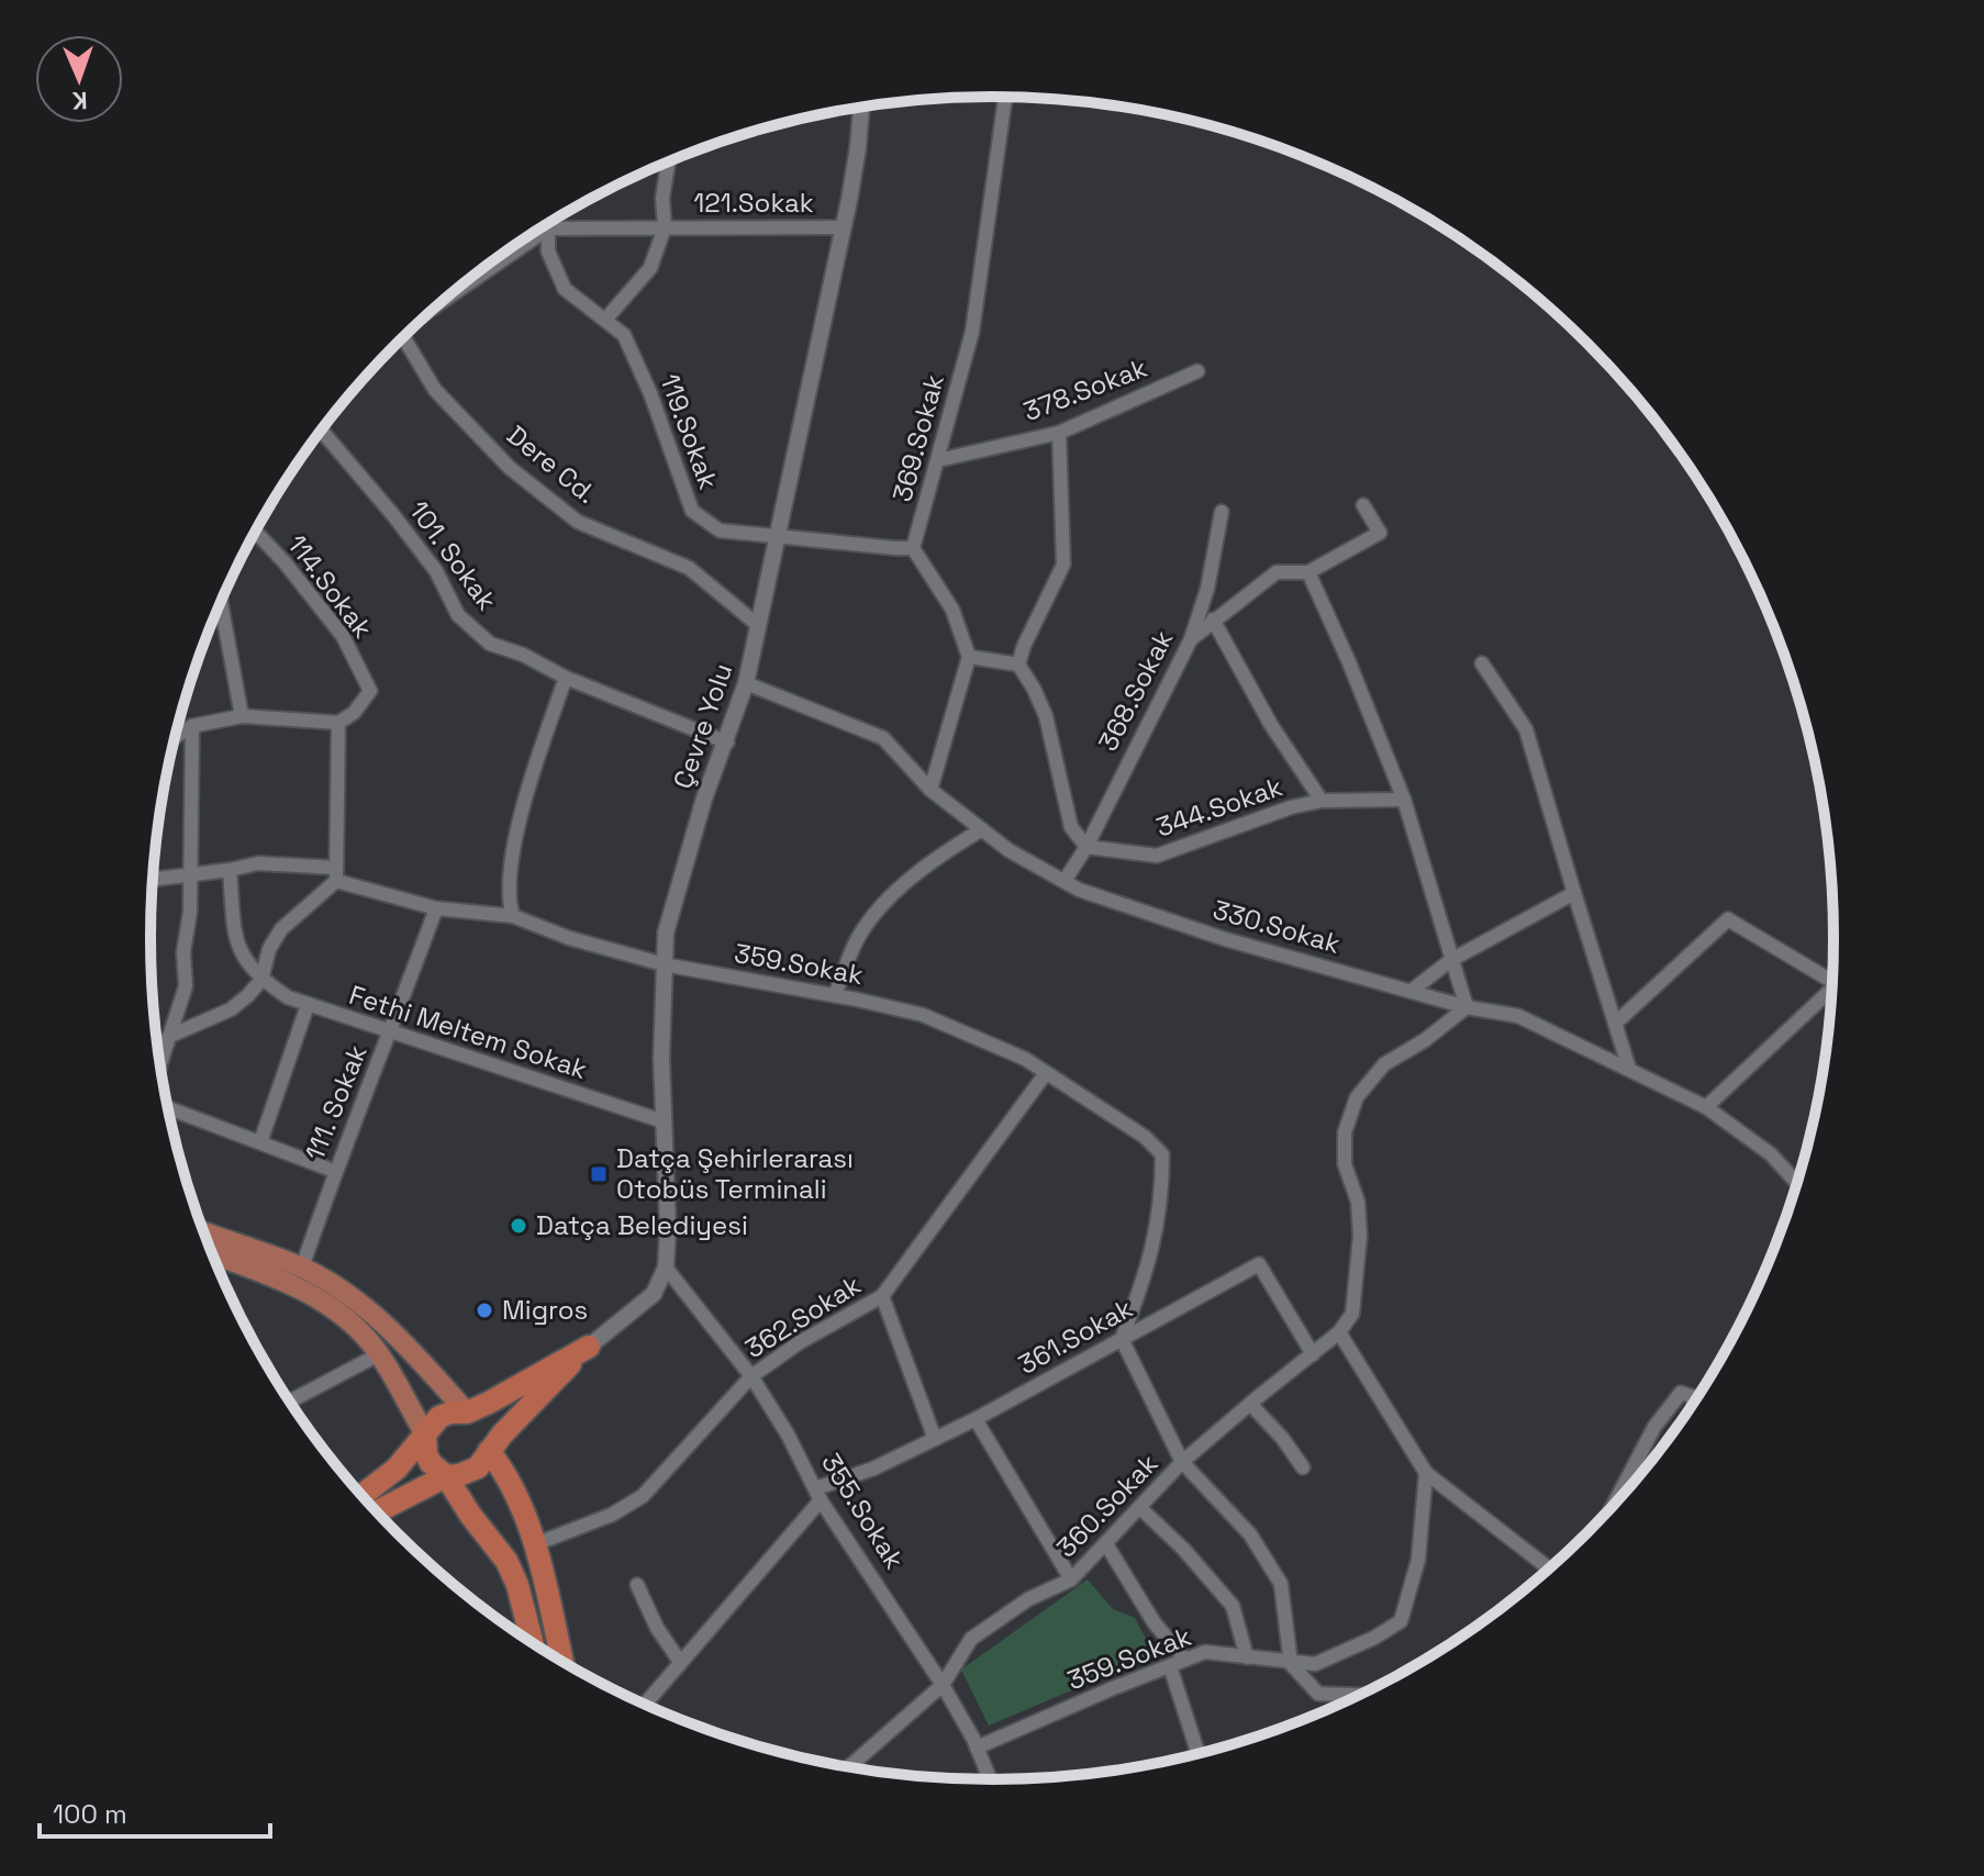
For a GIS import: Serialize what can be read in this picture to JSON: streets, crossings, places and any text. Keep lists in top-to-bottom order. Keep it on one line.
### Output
{"streets":{"street":["121.Sokak","378.Sokak","119.Sokak","369.Sokak","Dere Cd.","101. Sokak","114.Sokak","368.Sokak","Çevre Yolu","344.Sokak","330.Sokak","359.Sokak","Fethi Meltem Sokak","111. Sokak","362.Sokak","361.Sokak","360.Sokak","355.Sokak"]},"crossings":[["121.Sokak","119.Sokak"],["121.Sokak","Çevre Yolu"],["378.Sokak","369.Sokak"],["119.Sokak","369.Sokak"],["119.Sokak","Çevre Yolu"],["Dere Cd.","Çevre Yolu"],["101. Sokak","Çevre Yolu"],["368.Sokak","344.Sokak"],["368.Sokak","330.Sokak"],["Çevre Yolu","330.Sokak"],["Çevre Yolu","359.Sokak"],["Çevre Yolu","Fethi Meltem Sokak"],["Çevre Yolu","355.Sokak"],["359.Sokak","111. Sokak"],["359.Sokak","362.Sokak"],["359.Sokak","361.Sokak"],["359.Sokak","355.Sokak"],["Fethi Meltem Sokak","111. Sokak"],["362.Sokak","355.Sokak"],["361.Sokak","360.Sokak"],["361.Sokak","355.Sokak"],["360.Sokak","355.Sokak"]],"places":{"transit":["Datça Şehirlerarası Otobüs Terminali"],"other":["Datça Belediyesi","Migros"]},"scale_bar":"100 m","north":"bottom"}
